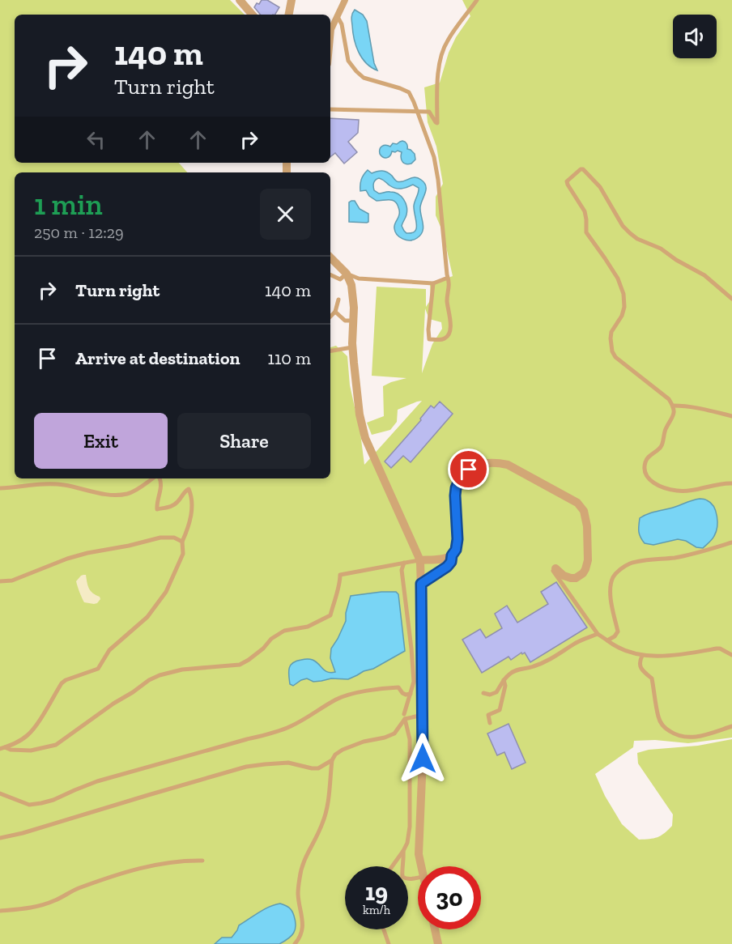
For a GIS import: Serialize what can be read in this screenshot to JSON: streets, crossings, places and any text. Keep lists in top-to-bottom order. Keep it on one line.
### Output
{"page":{"turn":["140 m","Turn right"],"heading":["1 min","250 m · 12:29"],"list":[{"name":"Turn right","value":"140 m"},{"name":"Arrive at destination","value":"110 m"}],"buttons":["Exit","Share"],"speed":"19 km/h","limit":"30"}}
